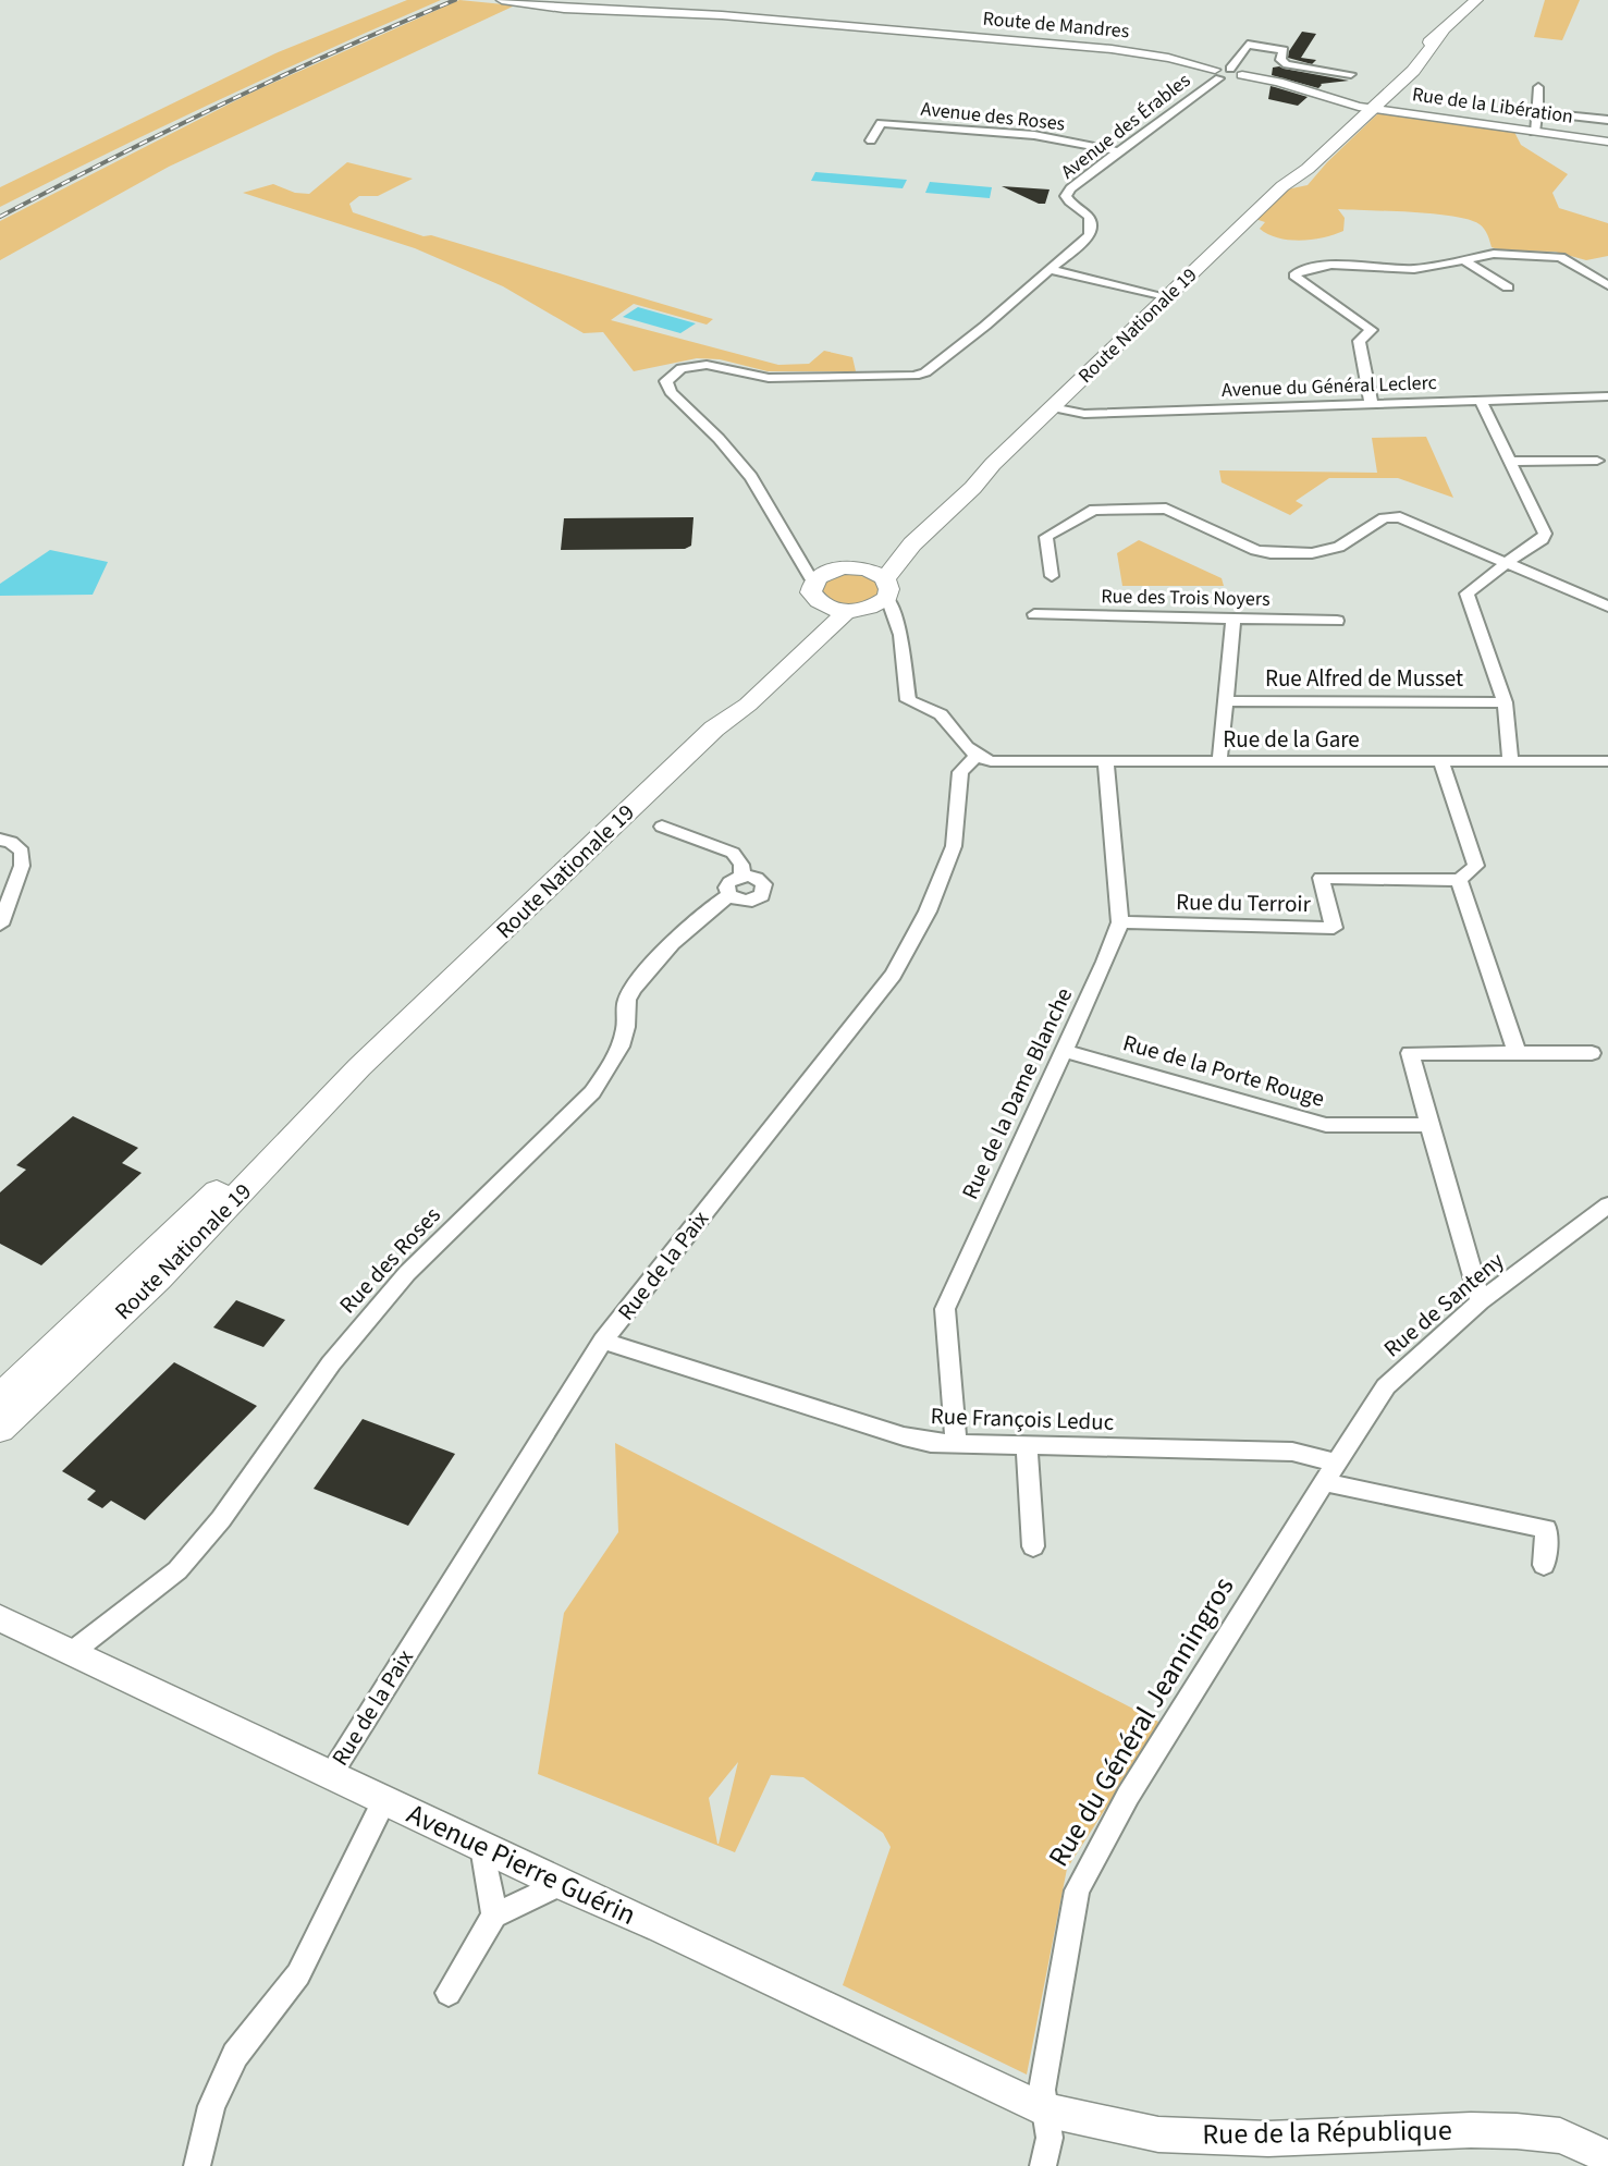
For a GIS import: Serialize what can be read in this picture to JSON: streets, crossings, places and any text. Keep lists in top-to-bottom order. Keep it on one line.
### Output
{"streets":{"main road":["Route Nationale 19"],"street":["Route de Mandres","Rue de la Libération","Avenue des Roses","Avenue des Érables","Avenue du Général Leclerc","Rue des Trois Noyers","Rue Alfred de Musset","Rue de la Gare","Rue du Terroir","Rue de la Porte Rouge","Rue de la Dame Blanche","Rue des Roses","Rue de la Paix","Rue de Santeny","Rue François Leduc","Rue du Général Jeanningros","Avenue Pierre Guérin","Rue de la République"]},"crossings":[["Route de Mandres","Avenue des Érables"],["Rue de la Libération","Route Nationale 19"],["Avenue des Roses","Avenue des Érables"],["Route Nationale 19","Avenue du Général Leclerc"],["Rue de la Gare","Rue de la Dame Blanche"],["Rue de la Gare","Rue de la Paix"],["Rue du Terroir","Rue de la Dame Blanche"],["Rue de la Porte Rouge","Rue de la Dame Blanche"],["Rue de la Dame Blanche","Rue François Leduc"],["Rue des Roses","Avenue Pierre Guérin"],["Rue de la Paix","Rue François Leduc"],["Rue de la Paix","Avenue Pierre Guérin"],["Rue de Santeny","Rue François Leduc"],["Rue de Santeny","Rue du Général Jeanningros"],["Rue François Leduc","Rue du Général Jeanningros"],["Rue du Général Jeanningros","Avenue Pierre Guérin"],["Rue du Général Jeanningros","Rue de la République"],["Avenue Pierre Guérin","Rue de la République"]]}
